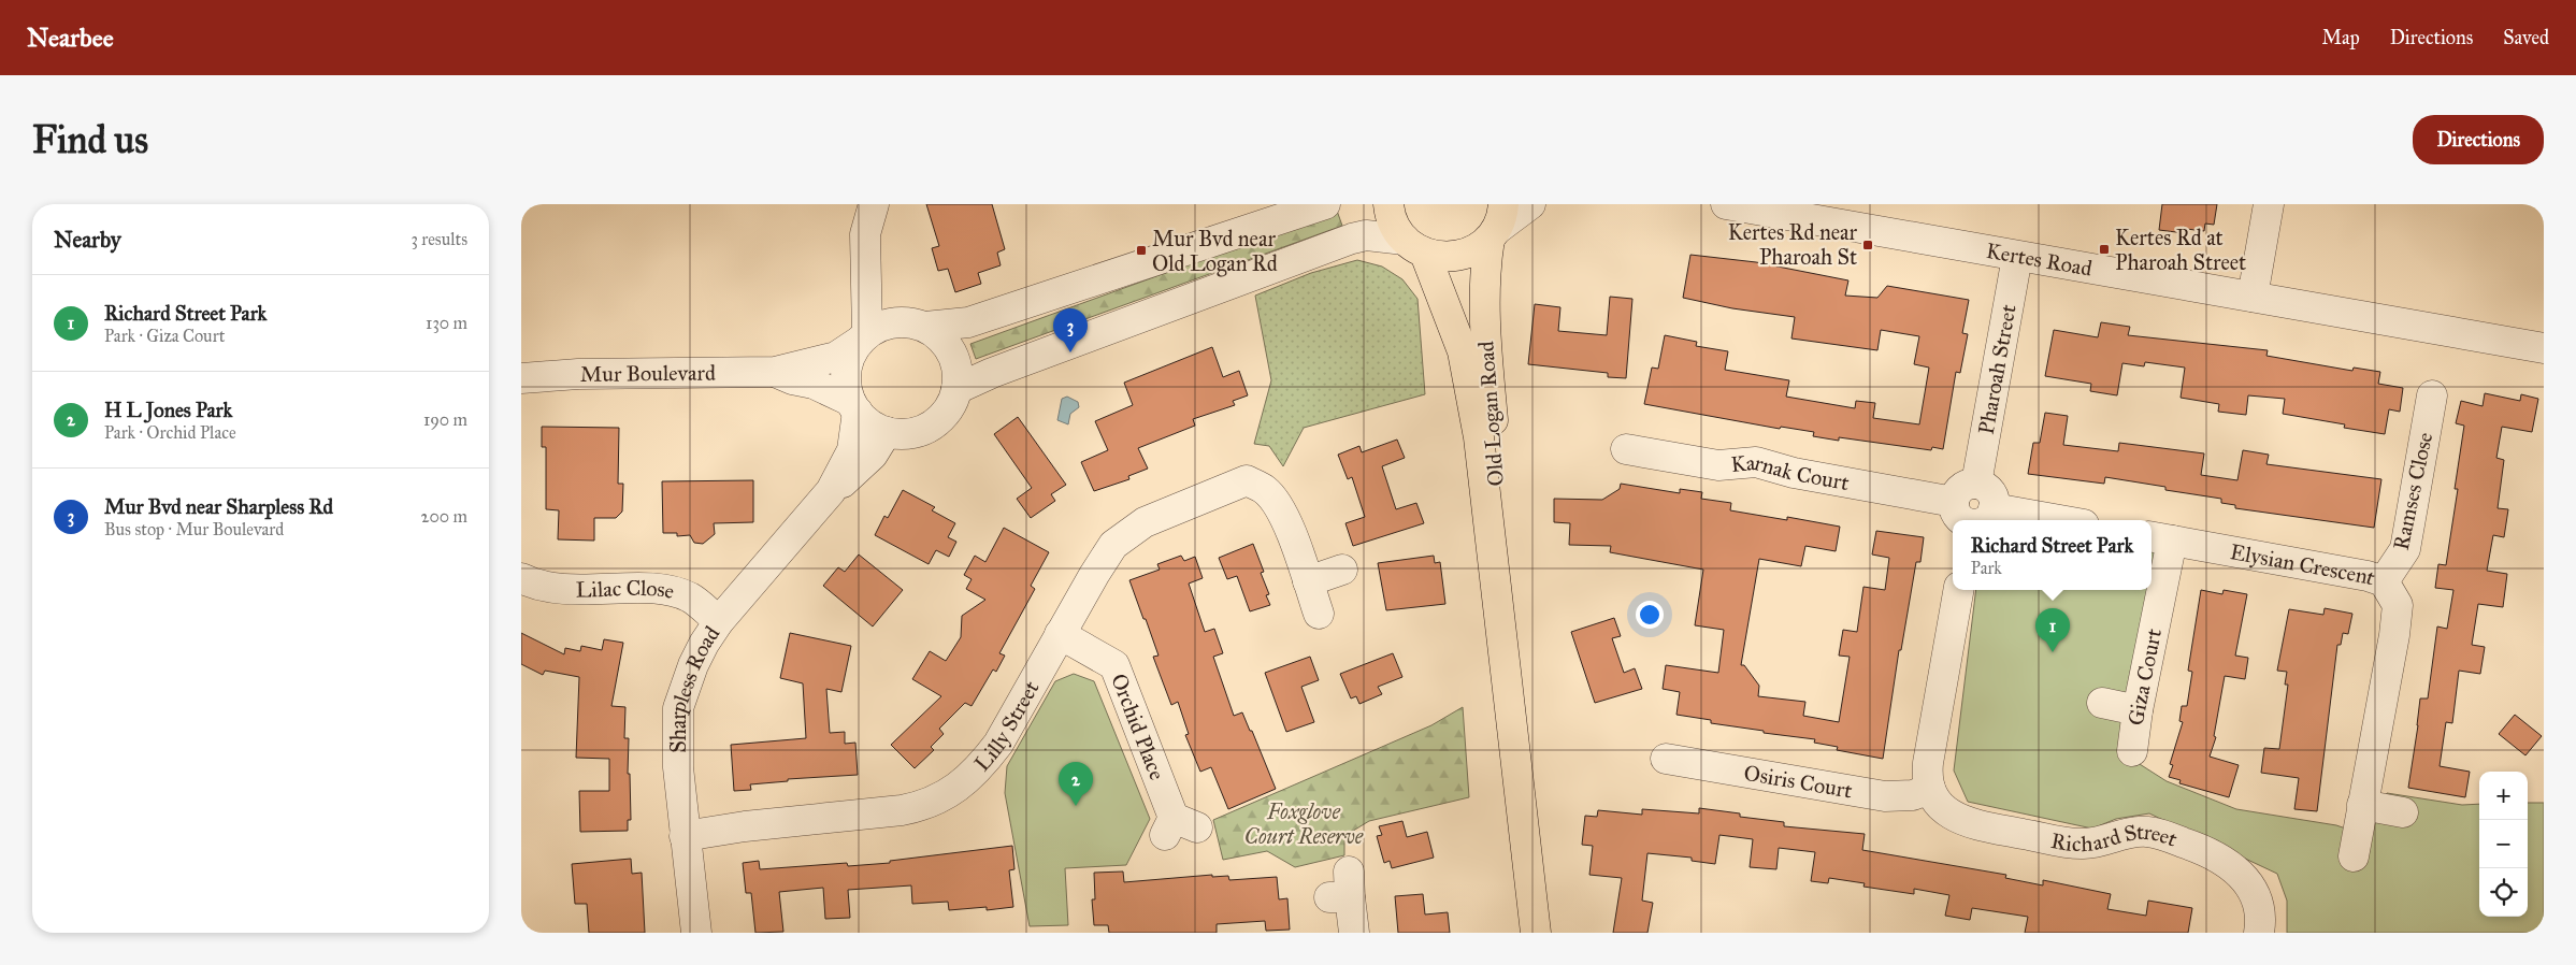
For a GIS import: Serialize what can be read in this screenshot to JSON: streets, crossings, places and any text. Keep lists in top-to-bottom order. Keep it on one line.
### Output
{"streets":{"main road":["Old Logan Road"],"street":["Kertes Road","Pharoah Street","Mur Boulevard","Karnak Court","Ramses Close","Elysian Crescent","Lilac Close","Giza Court","Sharpless Road","Lilly Street","Orchid Place","Osiris Court","Richard Street"]},"crossings":[["Kertes Road","Pharoah Street"],["Pharoah Street","Karnak Court"],["Mur Boulevard","Sharpless Road"],["Ramses Close","Elysian Crescent"],["Elysian Crescent","Giza Court"],["Lilac Close","Sharpless Road"],["Sharpless Road","Lilly Street"],["Lilly Street","Orchid Place"],["Osiris Court","Richard Street"]],"parks":["Foxglove Court Reserve"],"places":{"transit":["Kertes Rd near Pharoah St","Kertes Rd at Pharoah Street","Mur Bvd near Old Logan Rd"]},"page":{"header":"Nearbee","nav":["Map","Directions","Saved"],"buttons":"Directions","title":"Find us","heading":["Nearby","3 results"],"list":[{"mark":"1","name":"Richard Street Park","note":"Park · Giza Court","value":"130 m"},{"mark":"2","name":"H L Jones Park","note":"Park · Orchid Place","value":"190 m"},{"mark":"3","name":"Mur Bvd near Sharpless Rd","note":"Bus stop · Mur Boulevard","value":"200 m"}],"pins":["3","1","2"],"popup":["Richard Street Park","Park"],"map_buttons":["+","−"]}}
